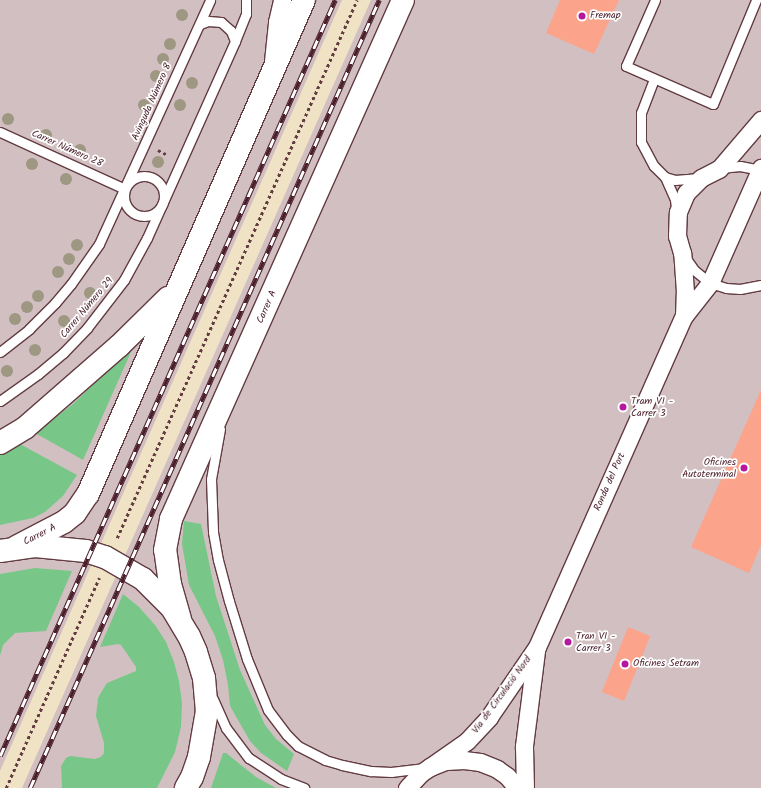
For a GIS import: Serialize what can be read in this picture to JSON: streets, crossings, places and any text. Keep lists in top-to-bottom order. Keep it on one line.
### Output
{"streets":{"main road":["Carrer A"],"street":["Ronda del Port","Via de Circulació Nord"],"lane":["Avinguda Número 8","Carrer Número 28","Carrer Número 29"]},"crossings":[["Avinguda Número 8","Carrer Número 28"],["Avinguda Número 8","Carrer Número 29"],["Carrer Número 28","Carrer Número 29"],["Ronda del Port","Via de Circulació Nord"]],"places":["Fremap","Tram VI - Carrer 3","Oficines Autoterminal","Tran VI - Carrer 3","Oficines Setram"]}
